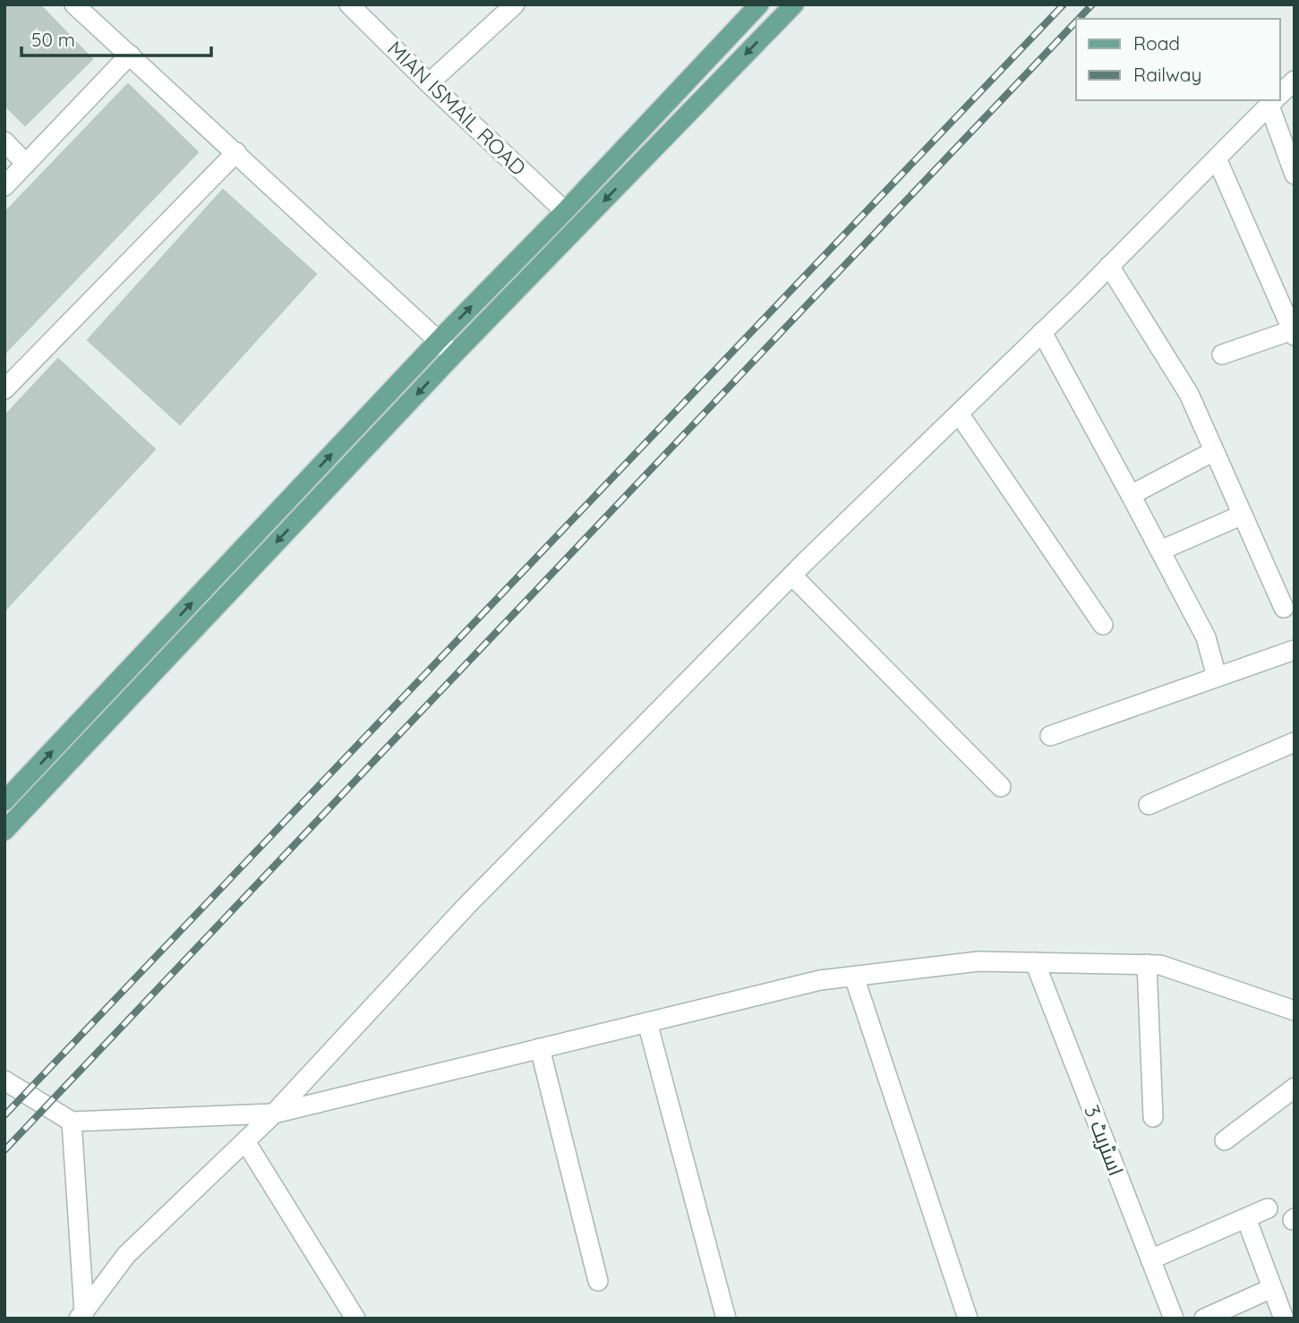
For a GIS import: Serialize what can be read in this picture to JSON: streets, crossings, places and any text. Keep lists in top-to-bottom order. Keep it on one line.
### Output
{"streets":{"street":["MIAN ISMAIL ROAD","اسٹریٹ 3"]},"legend":["Road","Railway"],"scale_bar":"50 m"}
